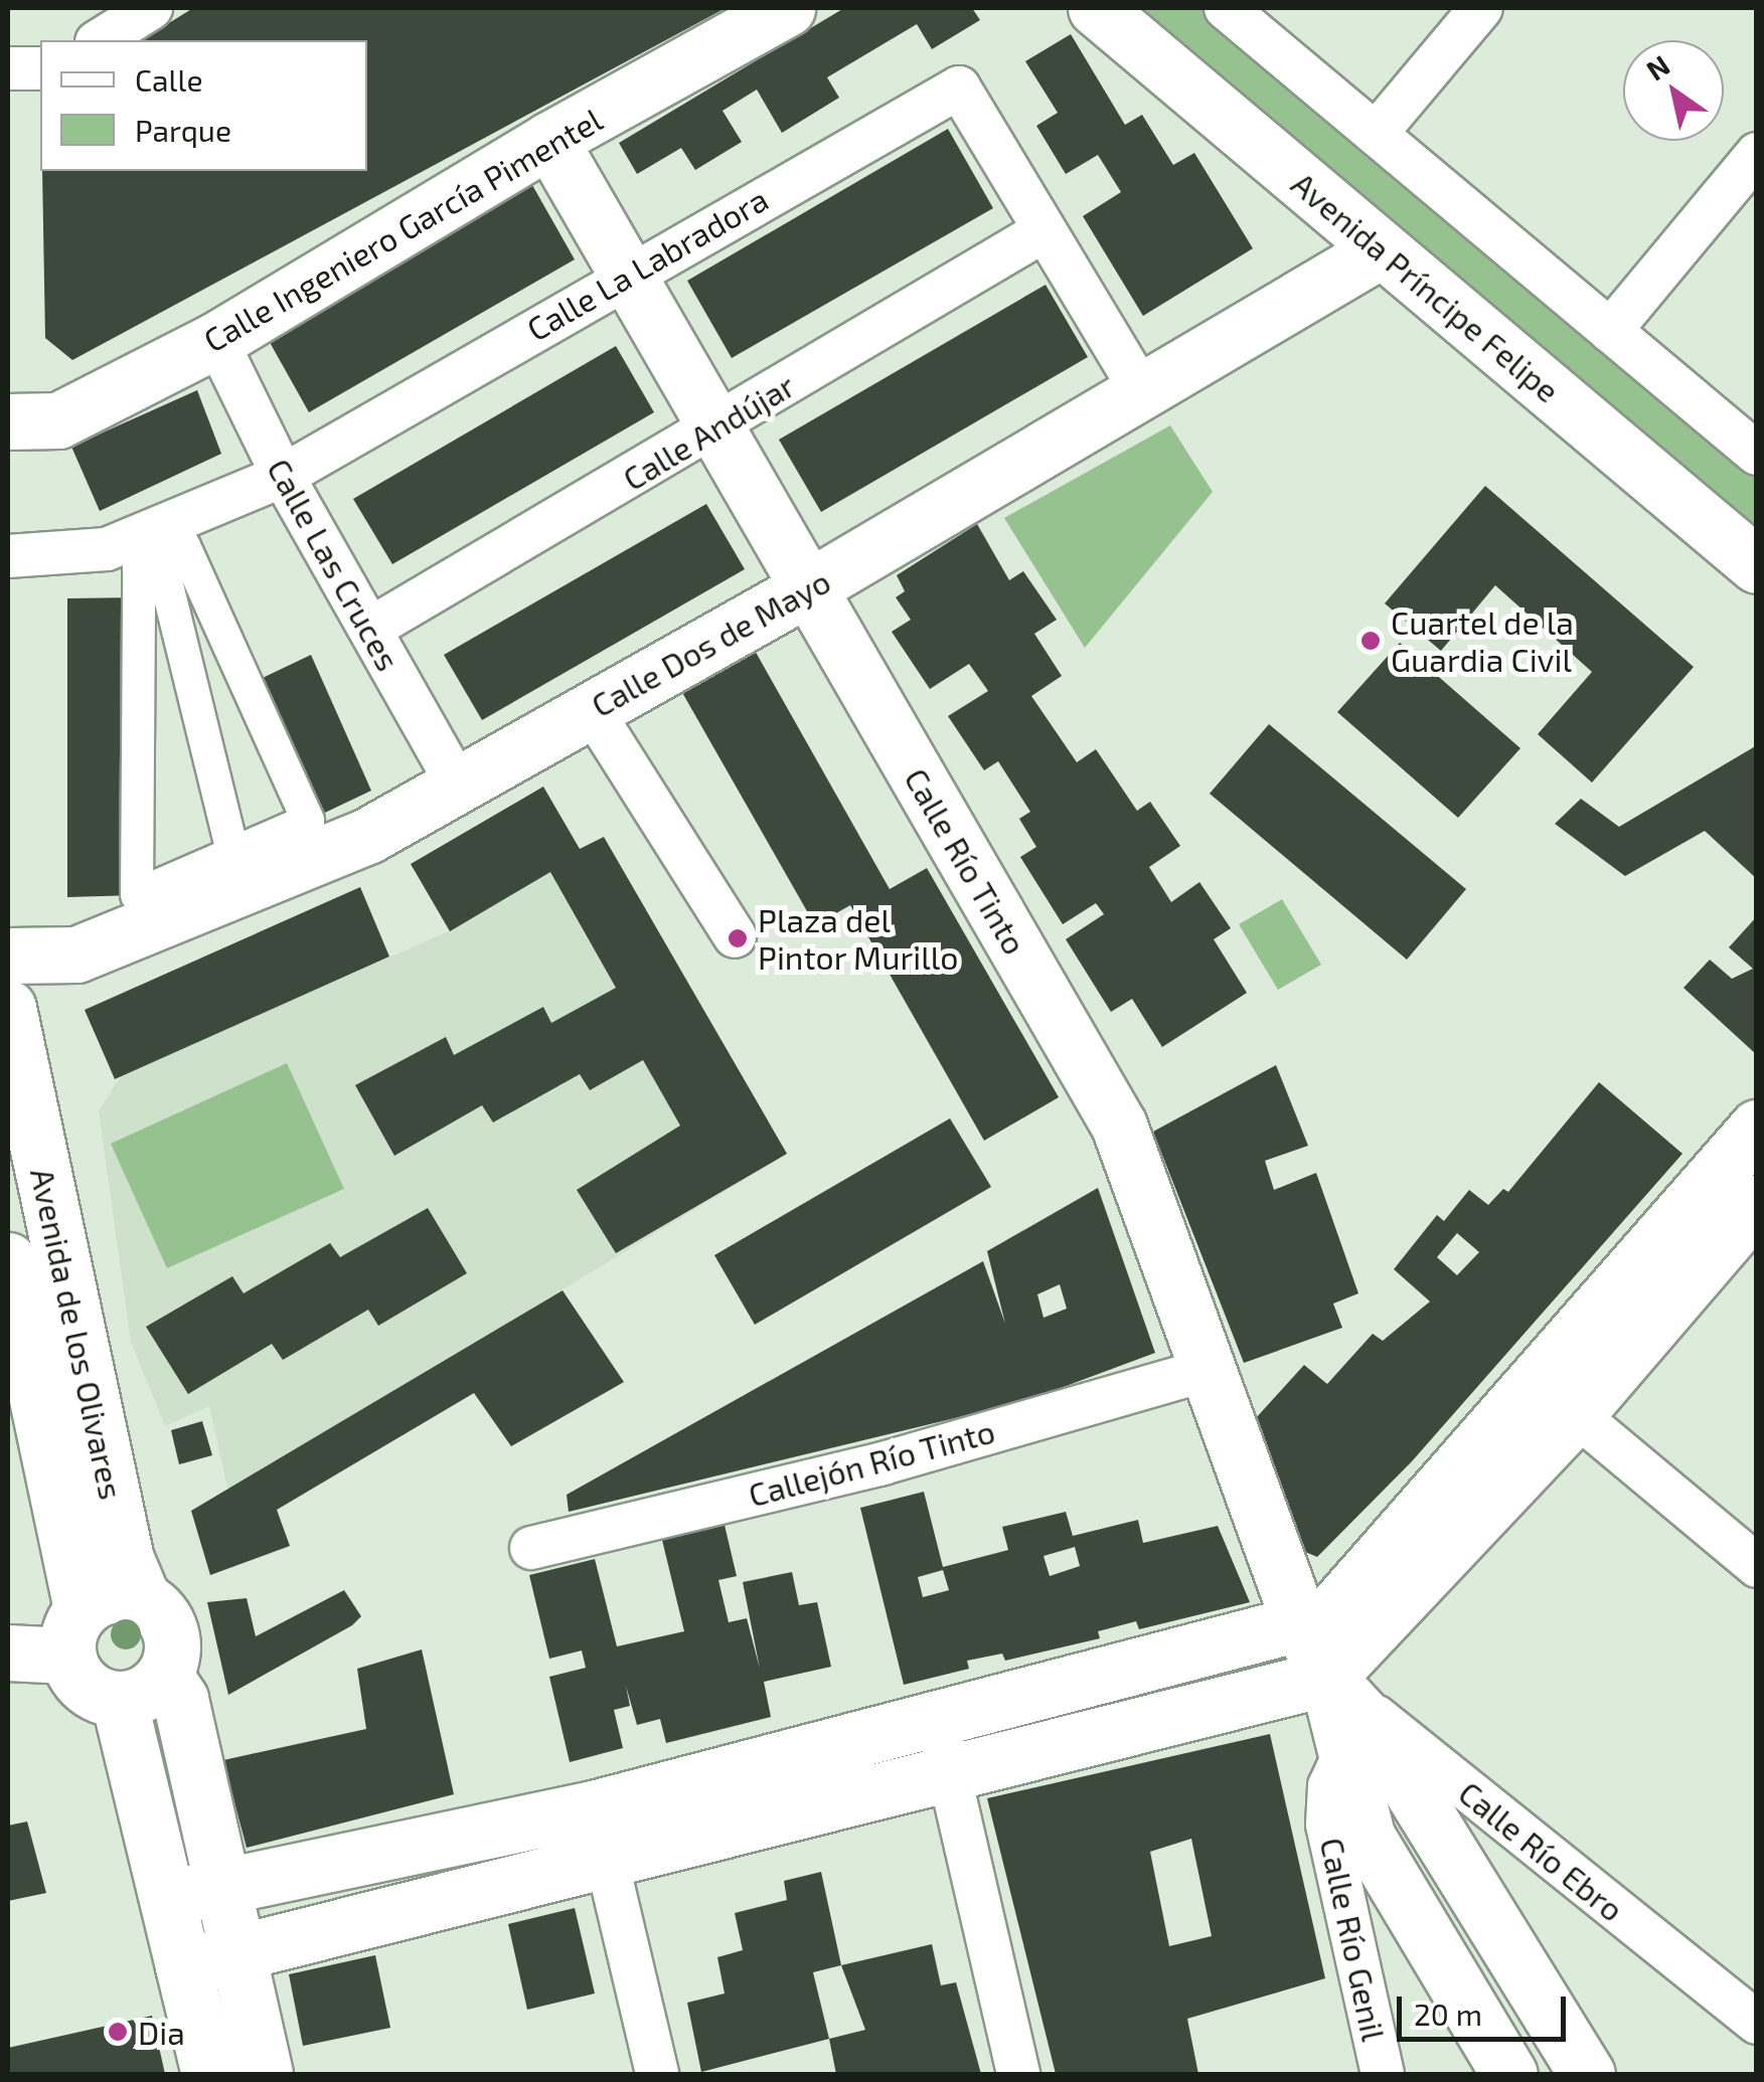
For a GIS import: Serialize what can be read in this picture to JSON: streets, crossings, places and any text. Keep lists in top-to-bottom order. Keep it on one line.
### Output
{"streets":{"street":["Calle Ingeniero García Pimentel","Calle La Labradora","Avenida Príncipe Felipe","Calle Andújar","Calle Las Cruces","Calle Dos de Mayo","Calle Río Tinto","Avenida de los Olivares","Callejón Río Tinto","Calle Río Ebro","Calle Río Genil"]},"crossings":[["Calle Ingeniero García Pimentel","Calle Las Cruces"],["Calle Ingeniero García Pimentel","Calle Río Tinto"],["Calle La Labradora","Calle Andújar"],["Calle La Labradora","Calle Las Cruces"],["Calle La Labradora","Calle Dos de Mayo"],["Calle La Labradora","Calle Río Tinto"],["Avenida Príncipe Felipe","Calle Dos de Mayo"],["Calle Andújar","Calle Las Cruces"],["Calle Andújar","Calle Río Tinto"],["Calle Las Cruces","Calle Dos de Mayo"],["Calle Dos de Mayo","Calle Río Tinto"],["Calle Río Tinto","Callejón Río Tinto"],["Calle Río Tinto","Calle Río Ebro"]],"places":["Cuartel de la Guardia Civil","Plaza del Pintor Murillo","Dia"],"legend":["Calle","Parque"],"scale_bar":"20 m","north":"top left"}
